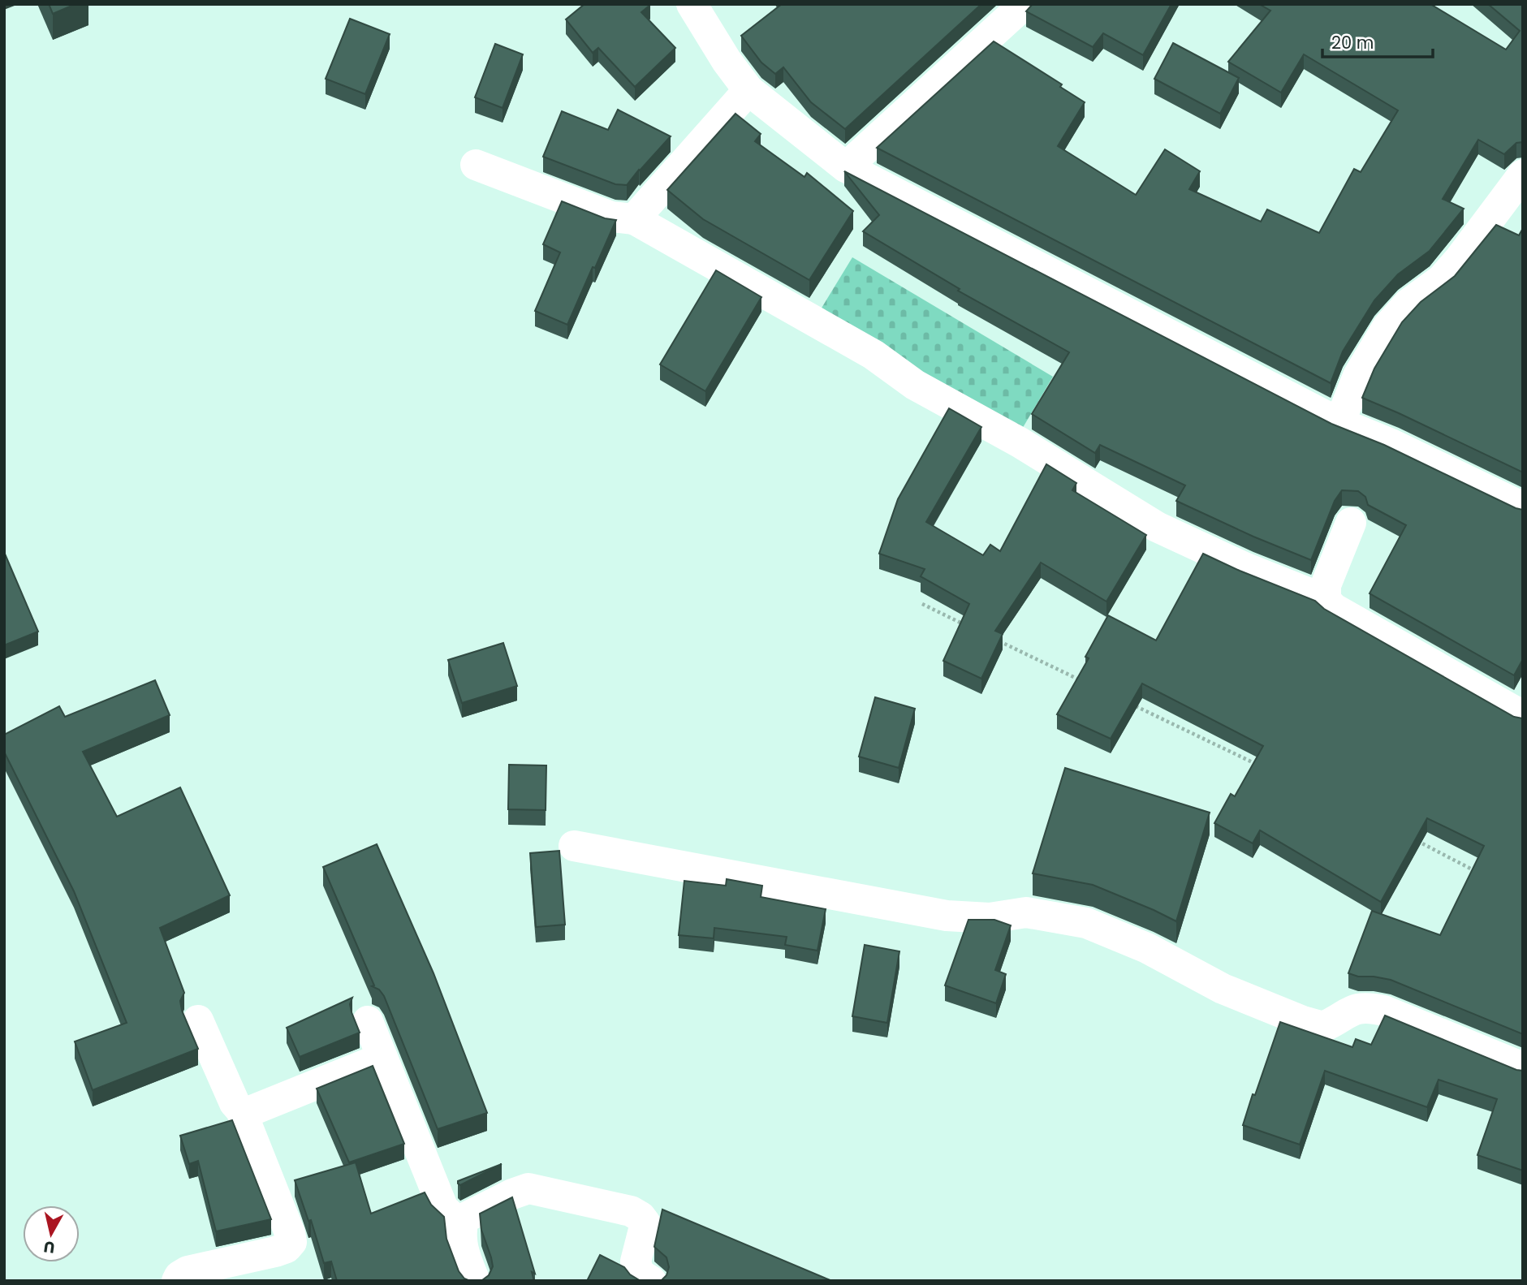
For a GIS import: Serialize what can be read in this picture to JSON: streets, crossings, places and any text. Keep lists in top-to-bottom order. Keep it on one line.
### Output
{"scale_bar":"20 m","north":"bottom"}
